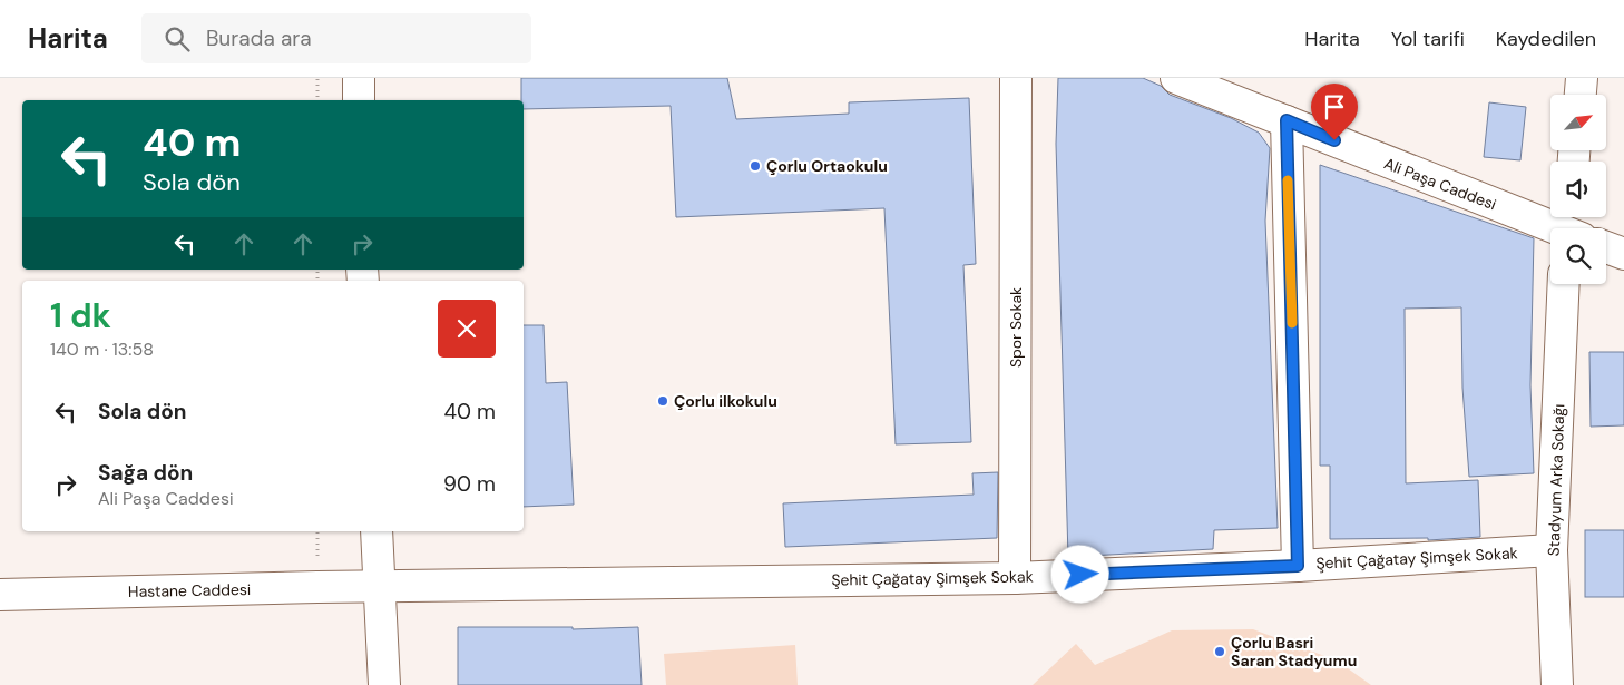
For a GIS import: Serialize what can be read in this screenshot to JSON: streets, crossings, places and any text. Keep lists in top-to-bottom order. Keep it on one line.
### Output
{"streets":{"street":["Ali Paşa Caddesi","Spor Sokak","Stadyum Arka Sokağı","Şehit Çağatay Şimşek Sokak","Hastane Caddesi"]},"crossings":[["Spor Sokak","Şehit Çağatay Şimşek Sokak"],["Stadyum Arka Sokağı","Şehit Çağatay Şimşek Sokak"],["Şehit Çağatay Şimşek Sokak","Hastane Caddesi"]],"places":["Çorlu Ortaokulu","Çorlu ilkokulu","Çorlu Basri Saran Stadyumu"],"north":"top right","page":{"header":"Harita","search":"Burada ara","nav":["Harita","Yol tarifi","Kaydedilen"],"turn":["40 m","Sola dön"],"heading":["1 dk","140 m · 13:58"],"list":[{"name":"Sola dön","value":"40 m"},{"name":"Sağa dön","note":"Ali Paşa Caddesi","value":"90 m"}]}}
